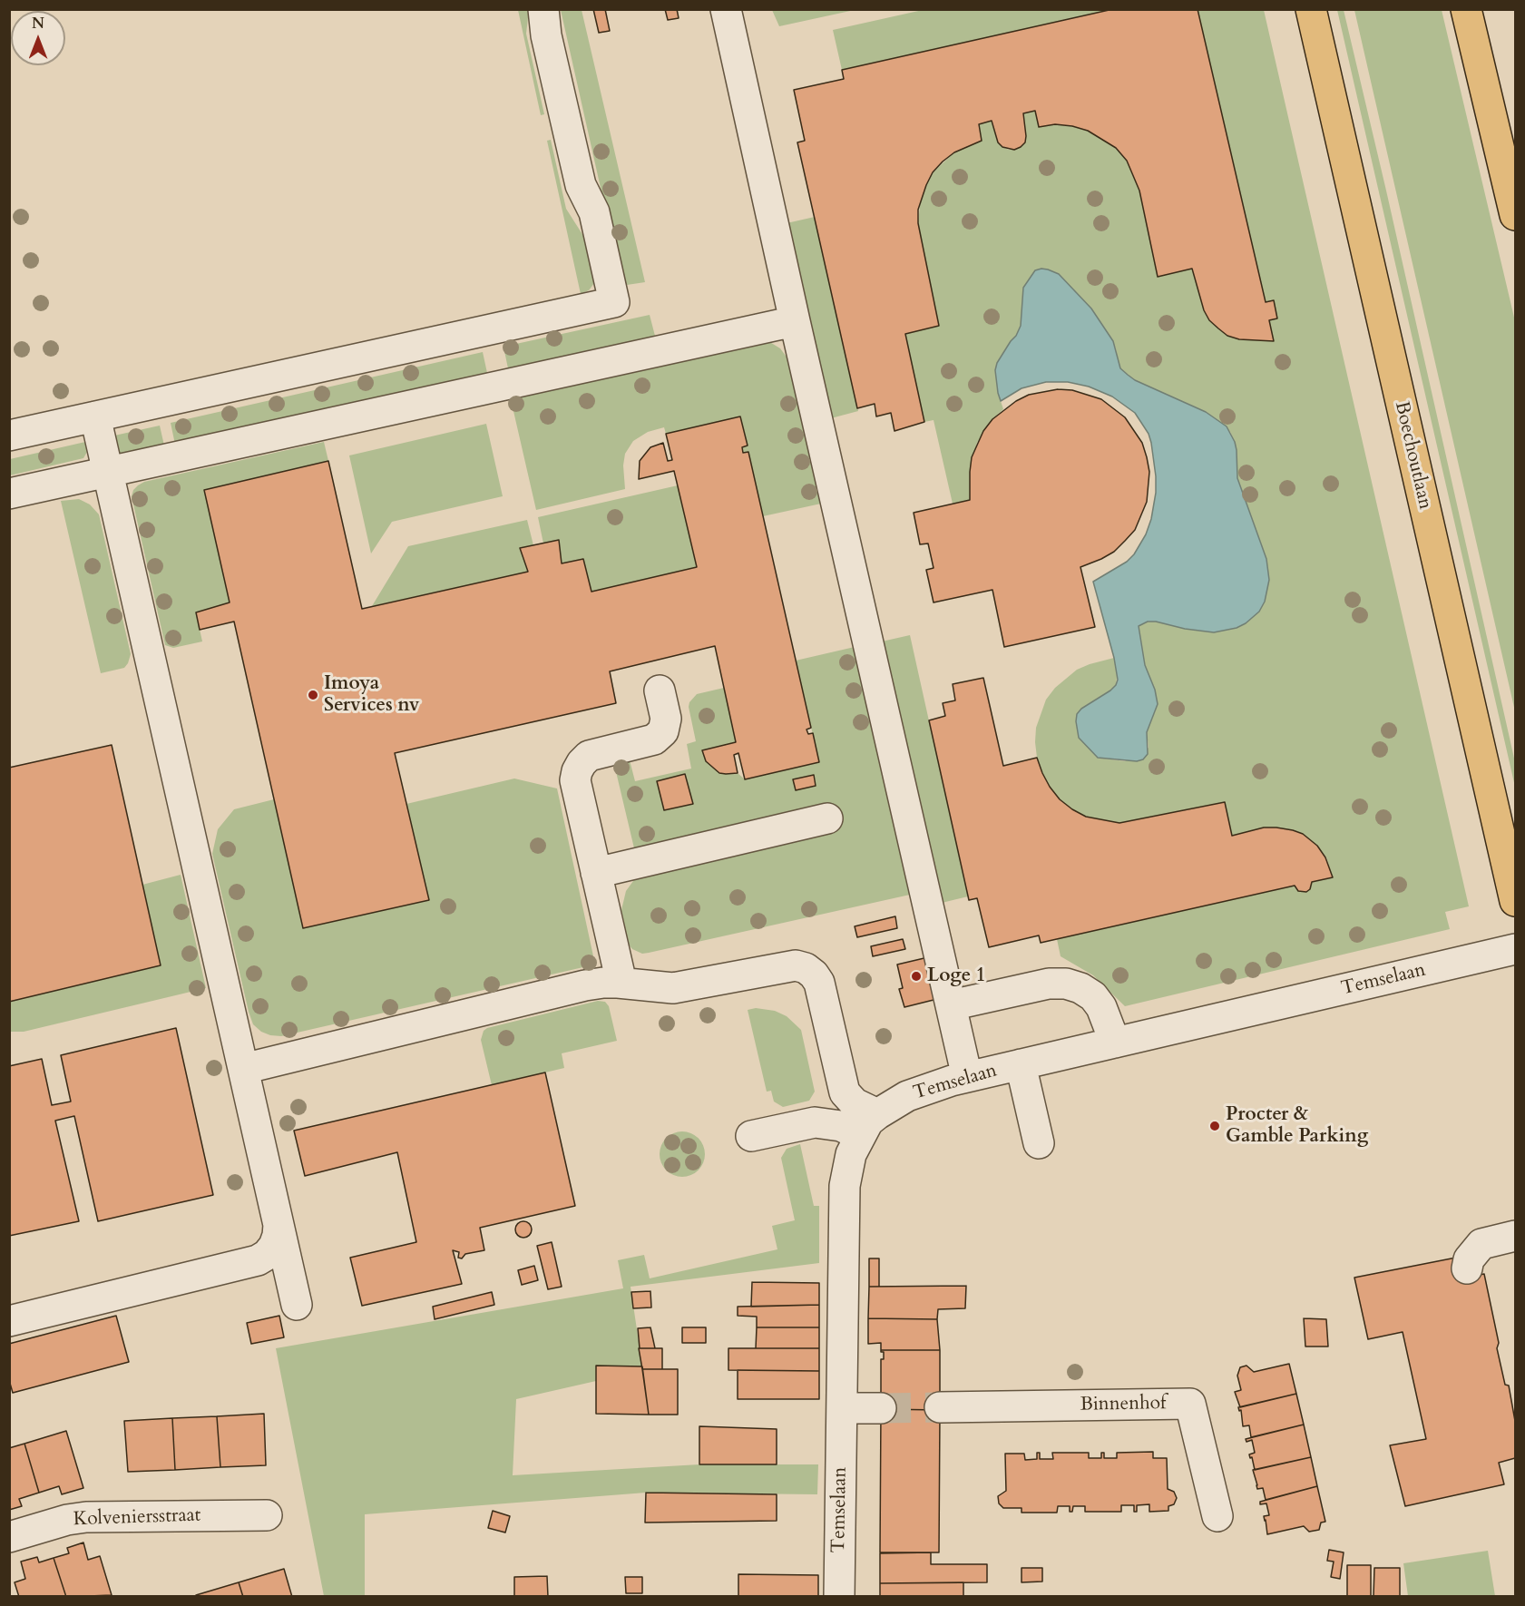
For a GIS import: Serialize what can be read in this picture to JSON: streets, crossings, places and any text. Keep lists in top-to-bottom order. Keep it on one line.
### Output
{"streets":{"main road":["Boechoutlaan"],"street":["Temselaan","Binnenhof","Kolveniersstraat"]},"places":["Imoya Services nv","Loge 1","Procter & Gamble Parking"],"north":"top"}
